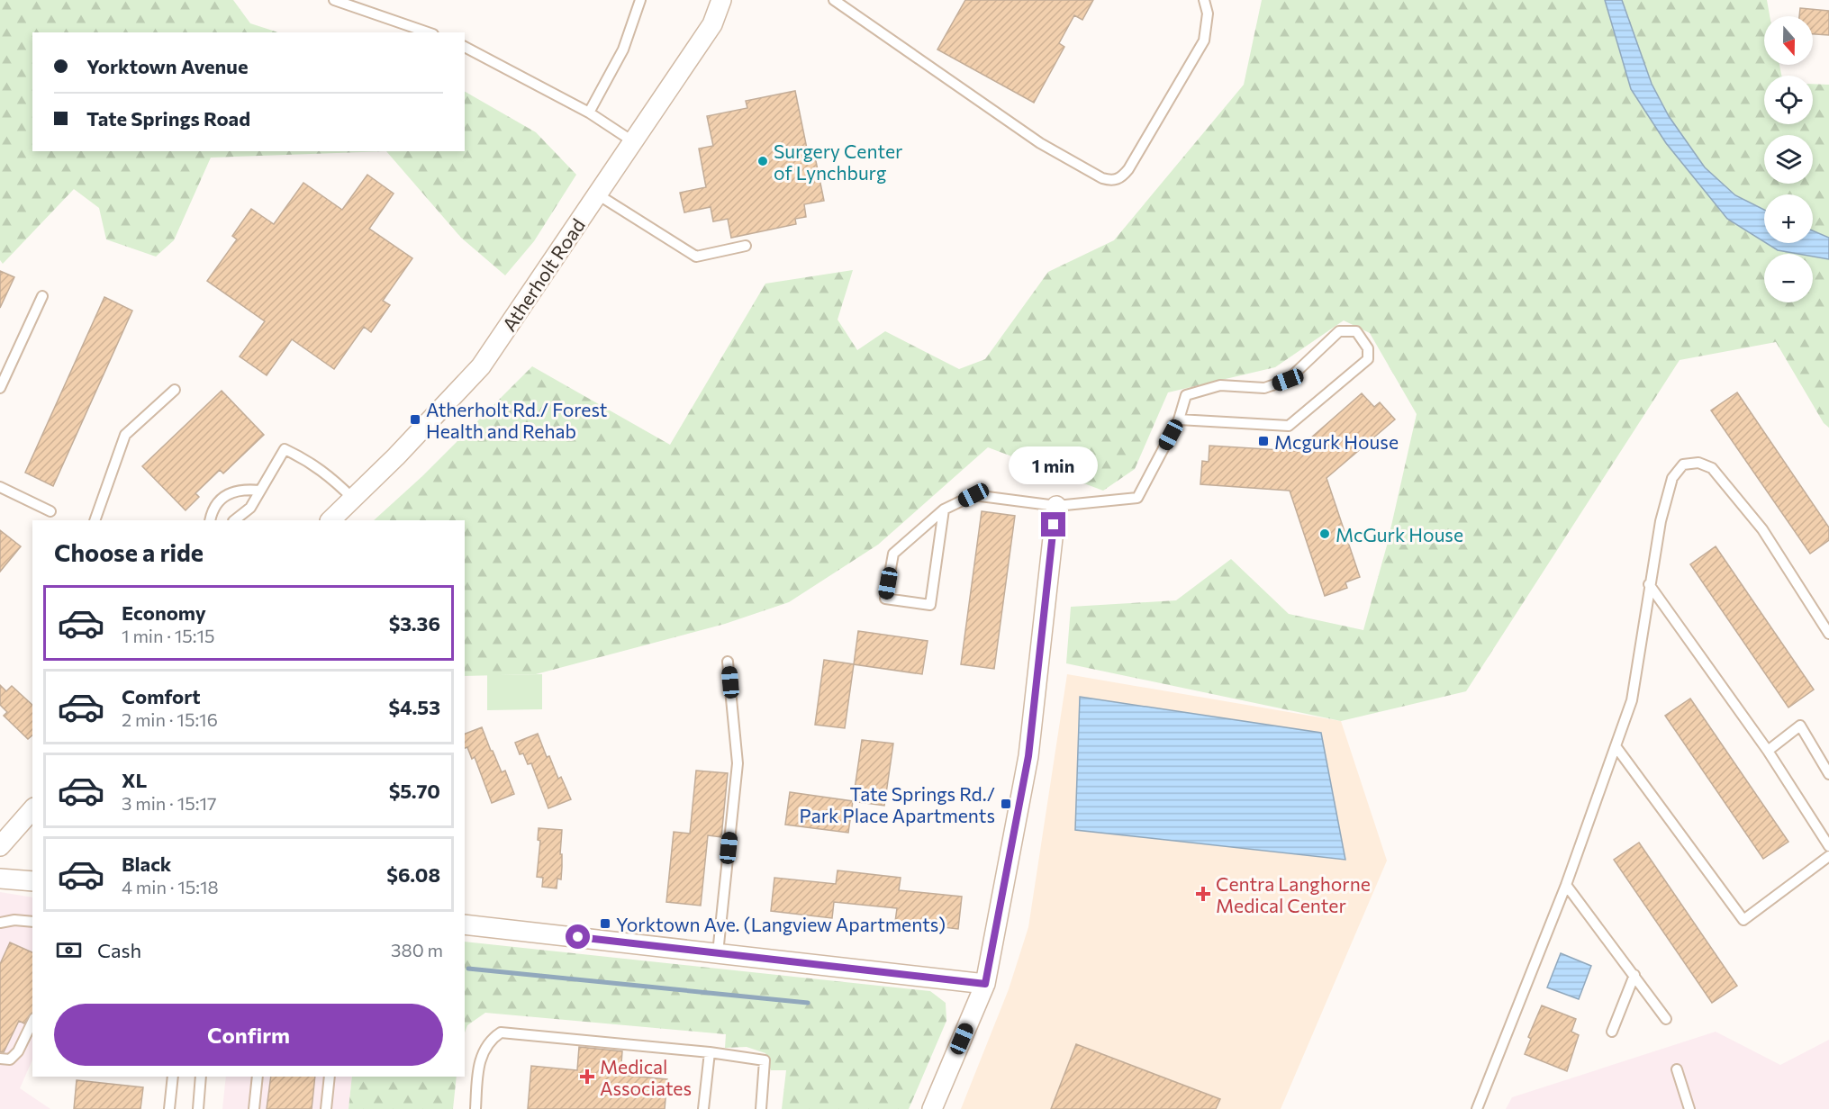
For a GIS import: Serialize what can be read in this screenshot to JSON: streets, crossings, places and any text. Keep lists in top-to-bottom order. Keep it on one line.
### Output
{"streets":{"street":["Atherholt Road"]},"places":{"other":["Surgery Center of Lynchburg","McGurk House"],"transit":["Atherholt Rd./ Forest Health and Rehab","Mcgurk House","Tate Springs Rd./ Park Place Apartments","Yorktown Ave. (Langview Apartments)"],"health":["Centra Langhorne Medical Center","Medical Associates"]},"north":"bottom","page":{"map_buttons":["+","−"],"banner":["Yorktown Avenue","Tate Springs Road"],"bubble":"1 min","heading":"Choose a ride","list":[{"name":"Economy","note":"1 min · 15:15","value":"$3.36"},{"name":"Comfort","note":"2 min · 15:16","value":"$4.53"},{"name":"XL","note":"3 min · 15:17","value":"$5.70"},{"name":"Black","note":"4 min · 15:18","value":"$6.08"}],"pay":["Cash","380 m"],"buttons":"Confirm"}}
